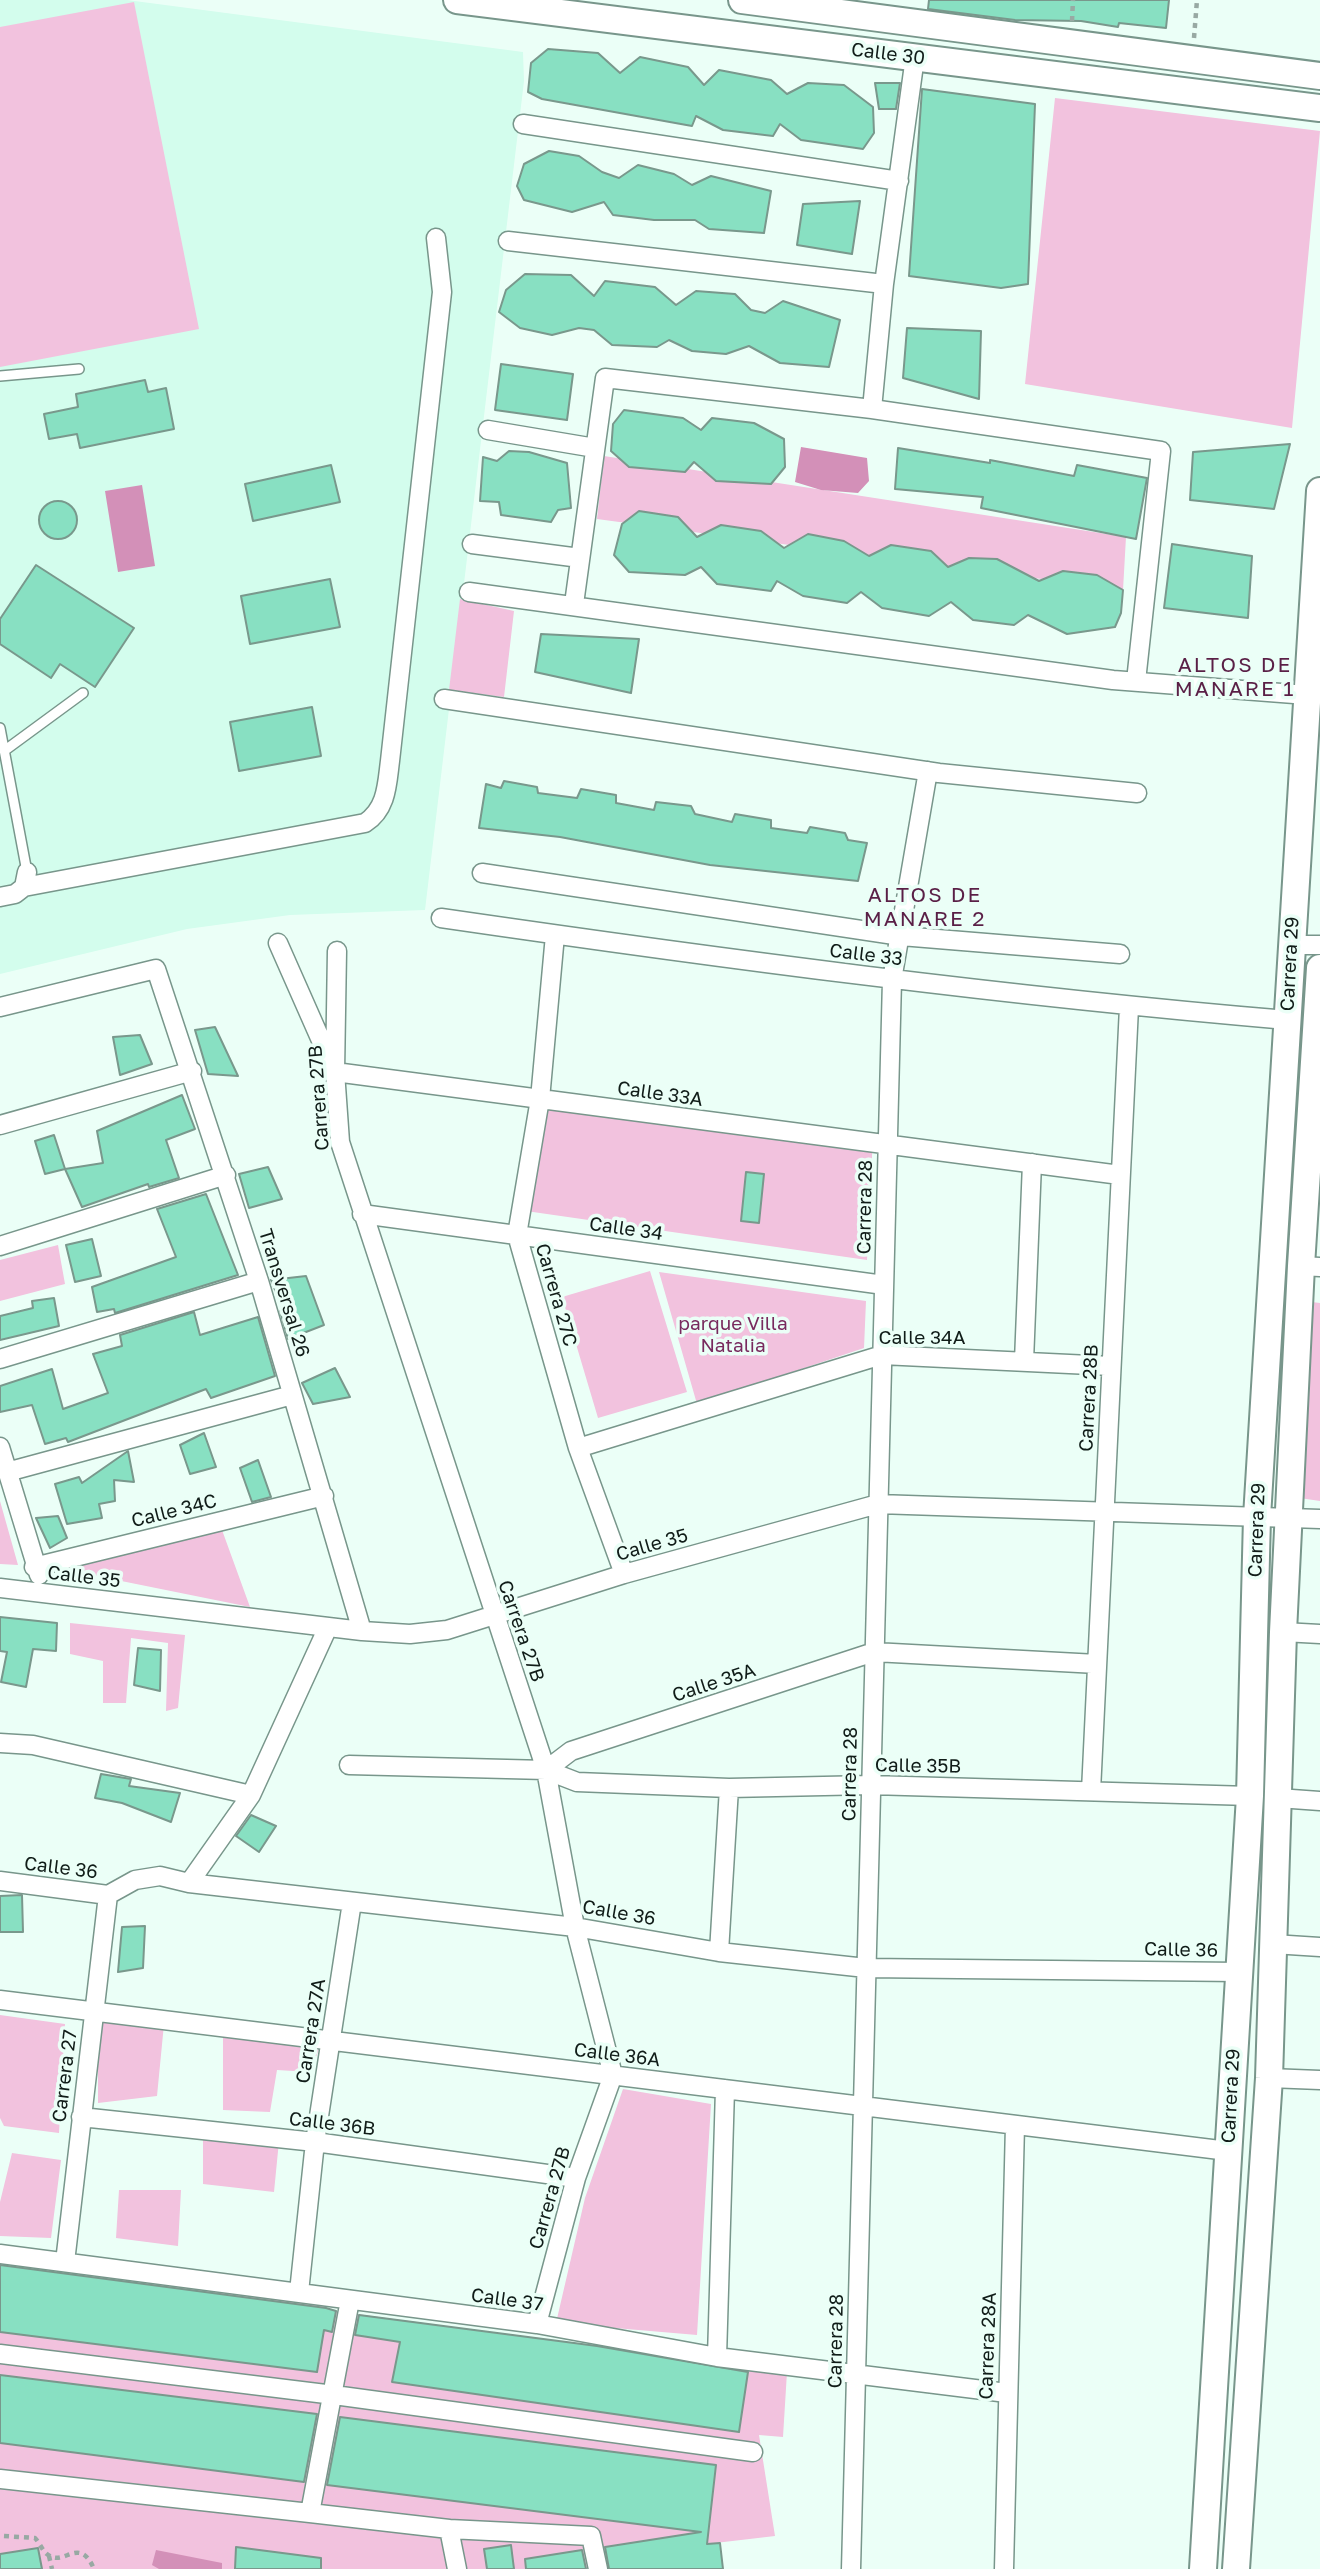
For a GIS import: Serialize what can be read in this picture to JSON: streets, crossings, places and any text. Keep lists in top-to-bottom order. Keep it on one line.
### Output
{"streets":{"main road":["Calle 30","Carrera 29"],"street":["Calle 33","Calle 33A","Carrera 27B","Carrera 28","Calle 34","Transversal 26","Carrera 27C","Calle 34A","Carrera 28B","Calle 34C","Calle 35","Calle 35A","Calle 35B","Calle 36","Carrera 27A","Calle 36A","Carrera 27","Calle 36B","Calle 37","Carrera 28A"]},"crossings":[["Calle 33","Carrera 29"],["Calle 33","Carrera 28"],["Calle 33","Carrera 27C"],["Calle 33","Carrera 28B"],["Carrera 29","Calle 35"],["Carrera 29","Calle 35B"],["Carrera 29","Calle 36"],["Carrera 29","Calle 36A"],["Calle 33A","Carrera 27B"],["Calle 33A","Carrera 28"],["Calle 33A","Carrera 27C"],["Calle 33A","Carrera 28B"],["Carrera 27B","Calle 34"],["Carrera 27B","Calle 35"],["Carrera 27B","Calle 35A"],["Carrera 27B","Calle 35B"],["Carrera 27B","Calle 36"],["Carrera 27B","Calle 36A"],["Carrera 27B","Calle 36B"],["Carrera 27B","Calle 37"],["Carrera 28","Calle 34"],["Carrera 28","Calle 34A"],["Carrera 28","Calle 35"],["Carrera 28","Calle 35A"],["Carrera 28","Calle 35B"],["Carrera 28","Calle 36"],["Carrera 28","Calle 36A"],["Carrera 28","Calle 37"],["Calle 34","Carrera 27C"],["Transversal 26","Calle 34C"],["Transversal 26","Calle 35"],["Carrera 27C","Calle 34A"],["Carrera 27C","Calle 35"],["Calle 34A","Carrera 28B"],["Carrera 28B","Calle 35"],["Carrera 28B","Calle 35A"],["Carrera 28B","Calle 35B"],["Calle 35A","Calle 35B"],["Calle 36","Carrera 27A"],["Calle 36","Carrera 27"],["Carrera 27A","Calle 36A"],["Carrera 27A","Calle 36B"],["Carrera 27A","Calle 37"],["Calle 36A","Carrera 27"],["Calle 36A","Carrera 28A"],["Carrera 27","Calle 36B"],["Carrera 27","Calle 37"],["Calle 37","Carrera 28A"]],"districts":["ALTOS DE MANARE 1","ALTOS DE MANARE 2"],"parks":["parque Villa Natalia"]}
